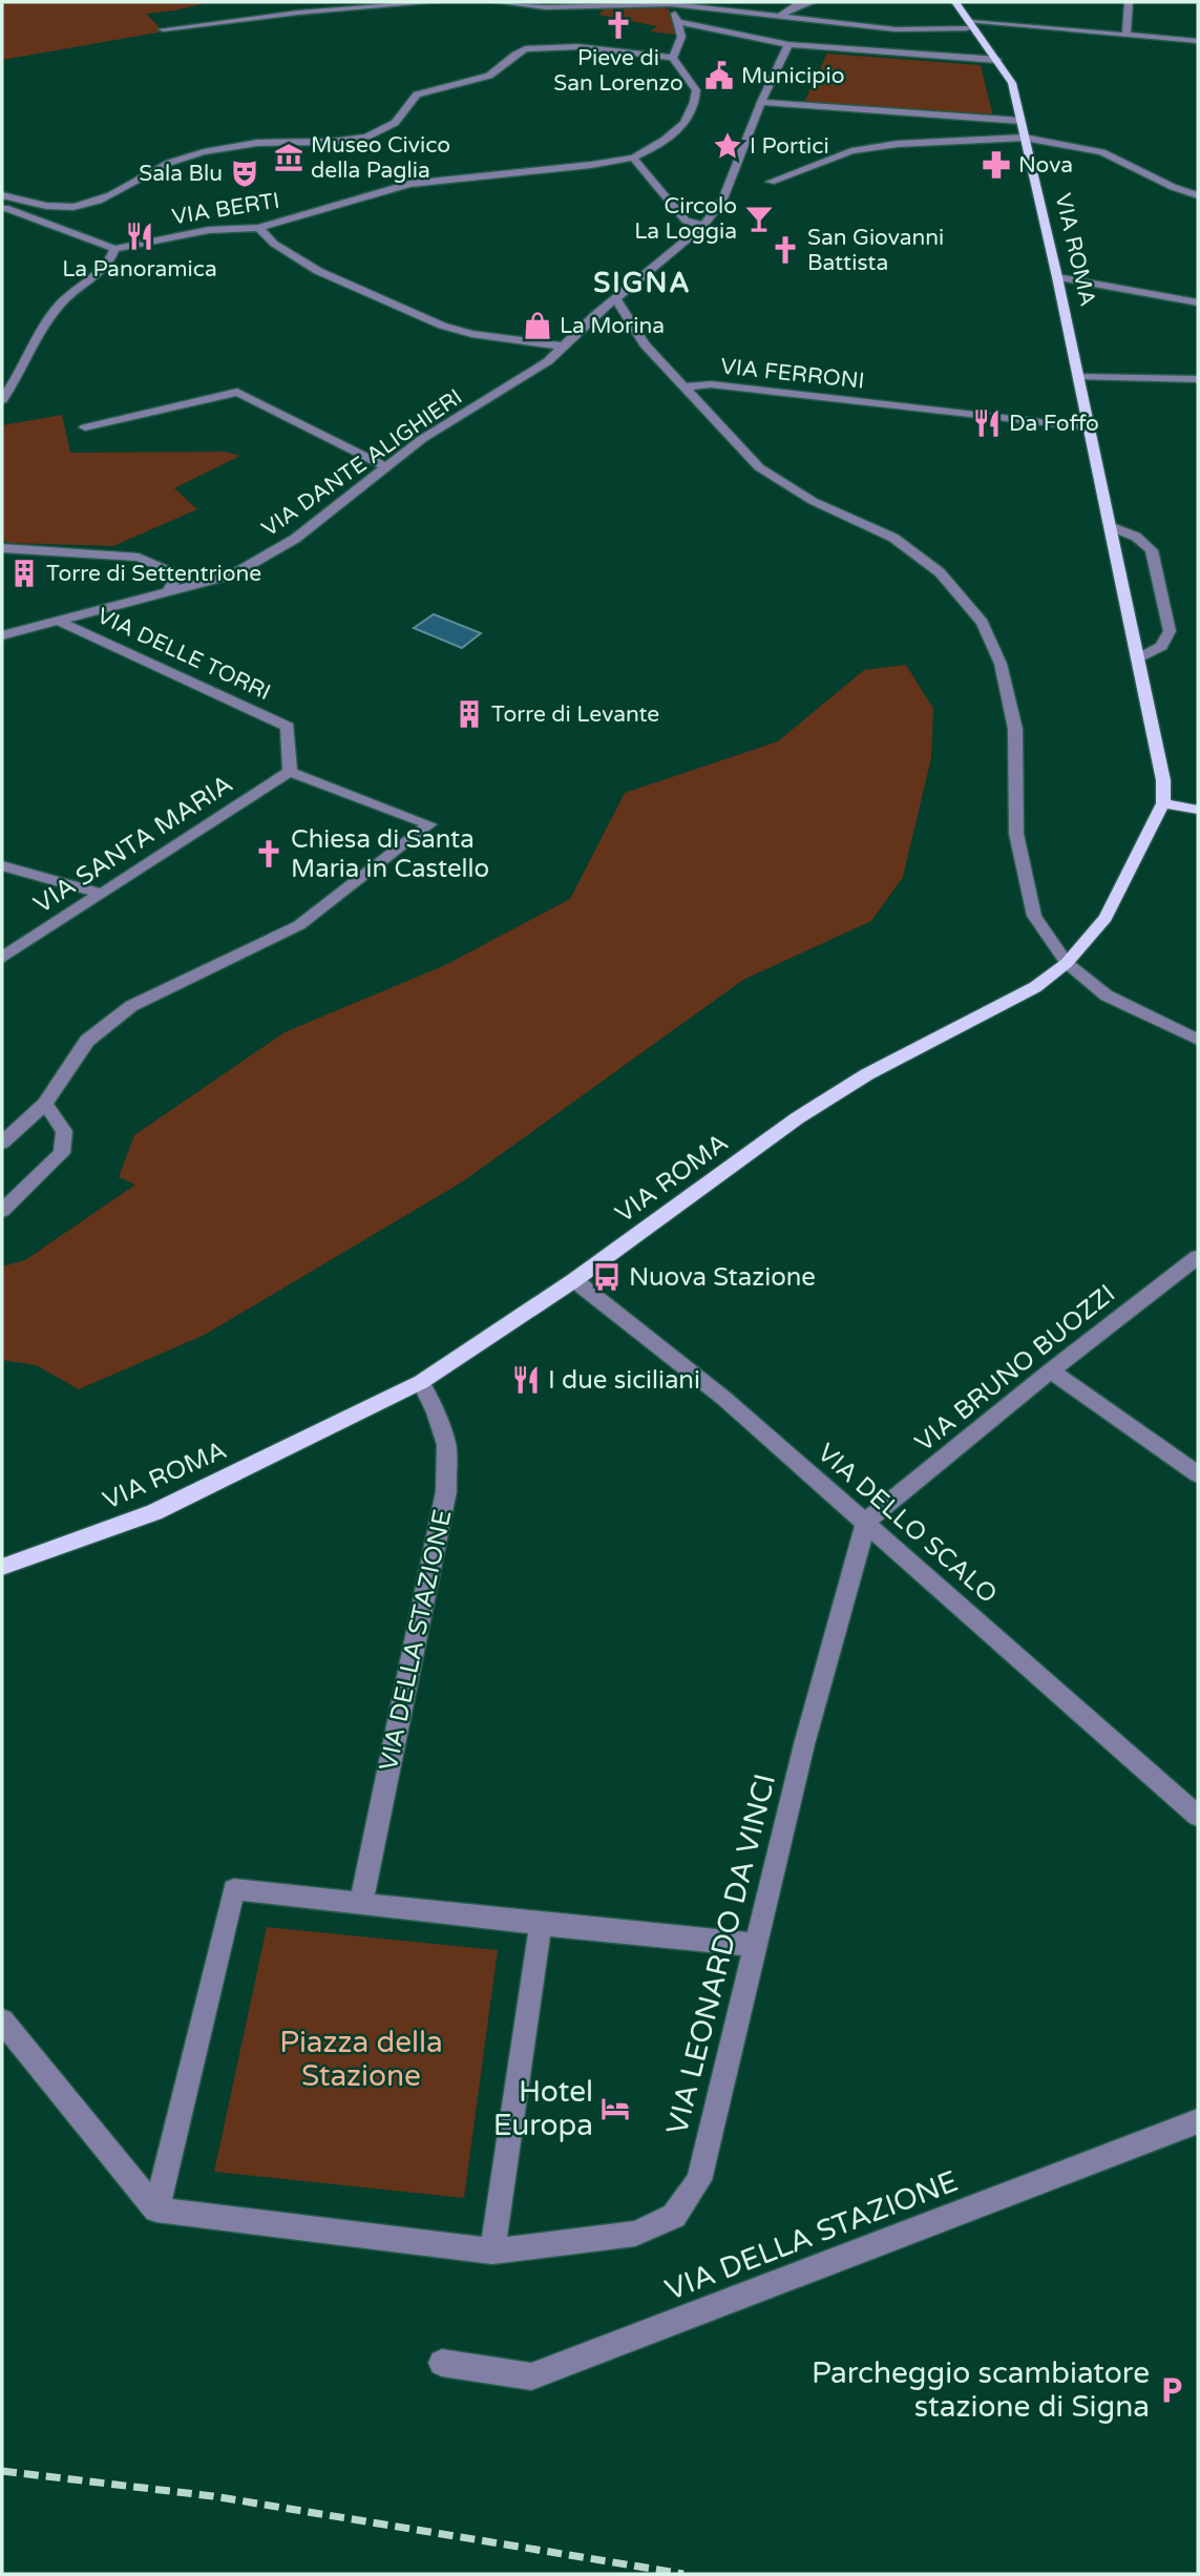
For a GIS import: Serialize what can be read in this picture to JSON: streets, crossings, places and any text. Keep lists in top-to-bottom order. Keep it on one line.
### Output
{"streets":{"main road":["VIA ROMA"],"street":["VIA BERTI","VIA FERRONI","VIA DANTE ALIGHIERI","VIA DELLE TORRI","VIA SANTA MARIA","VIA BRUNO BUOZZI","VIA DELLO SCALO","VIA DELLA STAZIONE","VIA LEONARDO DA VINCI"]},"crossings":[["VIA ROMA","VIA FERRONI"],["VIA ROMA","VIA DELLO SCALO"],["VIA ROMA","VIA DELLA STAZIONE"],["VIA DANTE ALIGHIERI","VIA DELLE TORRI"],["VIA DELLE TORRI","VIA SANTA MARIA"],["VIA BRUNO BUOZZI","VIA DELLO SCALO"],["VIA BRUNO BUOZZI","VIA LEONARDO DA VINCI"],["VIA DELLO SCALO","VIA LEONARDO DA VINCI"]],"districts":["SIGNA"],"parks":["Piazza della Stazione"],"places":{"church":["Pieve di San Lorenzo","San Giovanni Battista","Chiesa di Santa Maria in Castello"],"public building":["Municipio"],"place":["I Portici"],"museum":["Museo Civico della Paglia"],"pharmacy":["Nova"],"theatre":["Sala Blu"],"bar":["Circolo La Loggia"],"restaurant":["La Panoramica","Da Foffo","I due siciliani"],"shop":["La Morina"],"building":["Torre di Settentrione","Torre di Levante"],"bus stop":["Nuova Stazione"],"hotel":["Hotel Europa"],"parking":["Parcheggio scambiatore stazione di Signa"]}}
